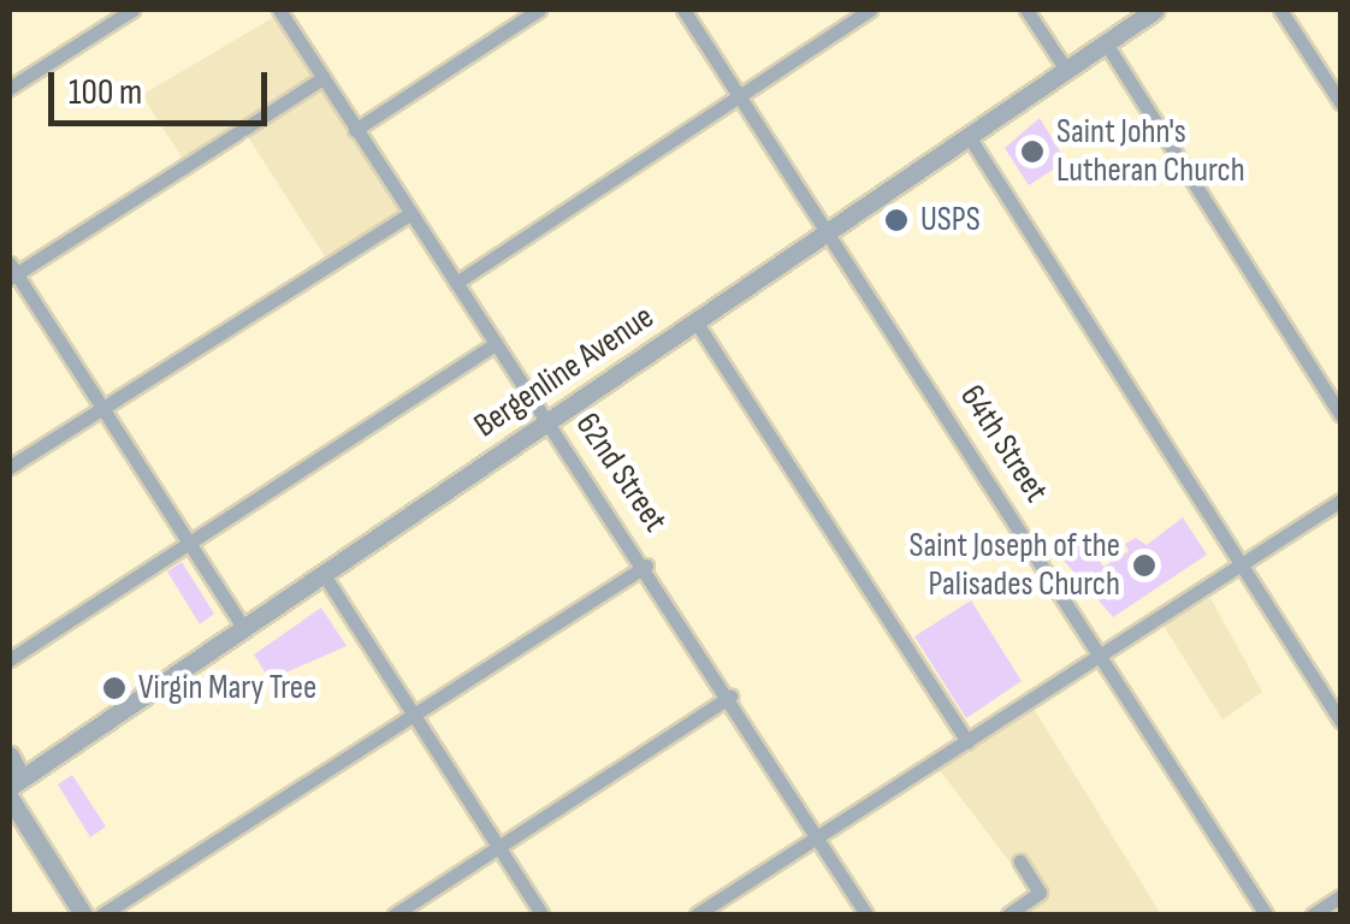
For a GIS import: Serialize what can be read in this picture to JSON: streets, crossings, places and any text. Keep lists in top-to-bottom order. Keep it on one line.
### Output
{"streets":{"street":["Bergenline Avenue","64th Street","62nd Street"]},"crossings":[["Bergenline Avenue","64th Street"],["Bergenline Avenue","62nd Street"]],"places":["Saint John's Lutheran Church","USPS","Saint Joseph of the Palisades Church","Virgin Mary Tree"],"scale_bar":"100 m"}
